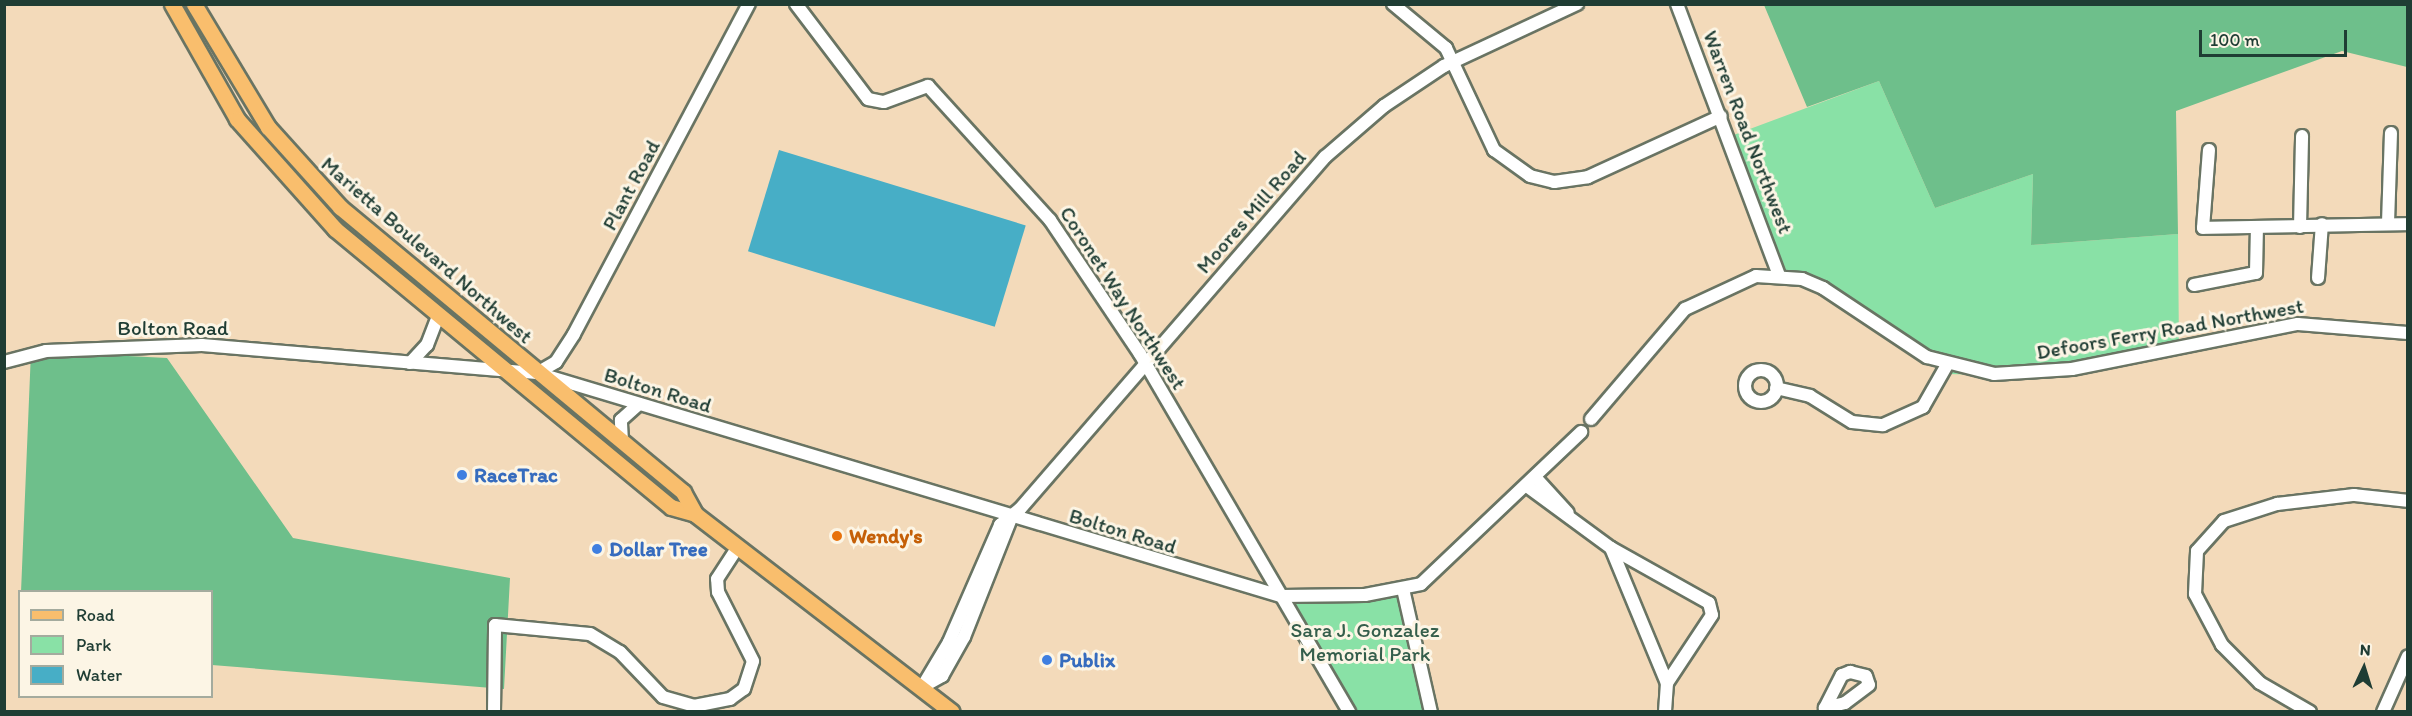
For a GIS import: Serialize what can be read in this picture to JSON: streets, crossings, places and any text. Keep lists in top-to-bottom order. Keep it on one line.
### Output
{"streets":{"main road":["Marietta Boulevard Northwest"],"street":["Warren Road Northwest","Plant Road","Moores Mill Road","Coronet Way Northwest","Bolton Road","Defoors Ferry Road Northwest"]},"crossings":[["Warren Road Northwest","Defoors Ferry Road Northwest"],["Plant Road","Marietta Boulevard Northwest"],["Plant Road","Bolton Road"],["Moores Mill Road","Coronet Way Northwest"],["Moores Mill Road","Bolton Road"],["Marietta Boulevard Northwest","Bolton Road"],["Coronet Way Northwest","Bolton Road"]],"parks":["Sara J. Gonzalez Memorial Park"],"places":["RaceTrac","Wendy's","Dollar Tree","Publix"],"legend":["Road","Park","Water"],"scale_bar":"100 m","north":"top"}
